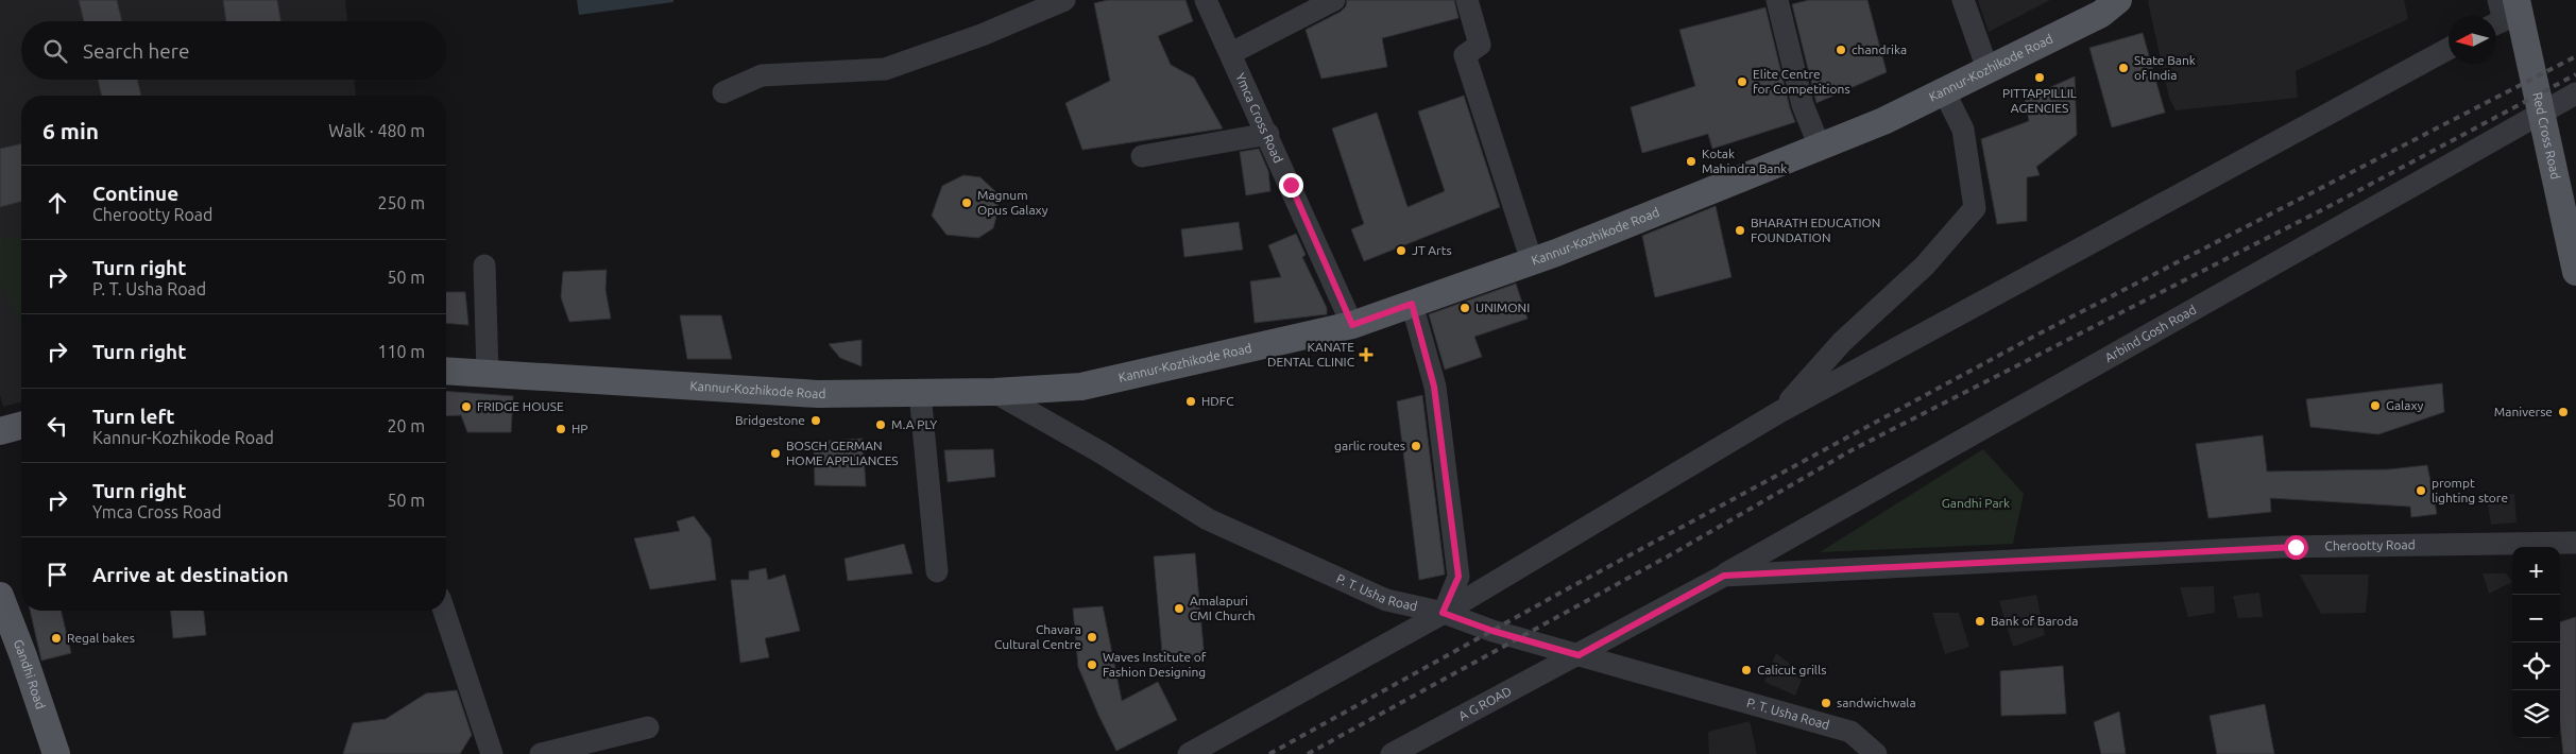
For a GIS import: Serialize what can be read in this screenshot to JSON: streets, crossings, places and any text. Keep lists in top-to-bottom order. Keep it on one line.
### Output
{"streets":{"main road":["Kannur-Kozhikode Road","Red Cross Road","Gandhi Road"],"street":["Ymca Cross Road","Arbind Gosh Road","Cherootty Road","P. T. Usha Road","A G ROAD"]},"crossings":[["Kannur-Kozhikode Road","Ymca Cross Road"],["Kannur-Kozhikode Road","P. T. Usha Road"],["Arbind Gosh Road","Cherootty Road"],["Cherootty Road","P. T. Usha Road"],["Cherootty Road","A G ROAD"],["P. T. Usha Road","A G ROAD"]],"parks":["Gandhi Park"],"places":{"other":["chandrika","State Bank of India","PITTAPPILLIL AGENCIES","Elite Centre for Competitions","Kotak Mahindra Bank","Magnum Opus Galaxy","BHARATH EDUCATION FOUNDATION","JT Arts","UNIMONI","HDFC","Galaxy","FRIDGE HOUSE","Maniverse","Bridgestone","M.A PLY","HP","garlic routes","BOSCH GERMAN HOME APPLIANCES","prompt lighting store","Amalapuri CMI Church","Bank of Baroda","Chavara Cultural Centre","Regal bakes","Waves Institute of Fashion Designing","Calicut grills","sandwichwala"],"health":["KANATE DENTAL CLINIC"]},"north":"left","page":{"search":"Search here","heading":["6 min","Walk · 480 m"],"list":[["Continue","Cherootty Road","250 m"],["Turn right","P. T. Usha Road","50 m"],["Turn right","110 m"],["Turn left","Kannur-Kozhikode Road","20 m"],["Turn right","Ymca Cross Road","50 m"],"Arrive at destination"],"map_buttons":["+","−"]}}
